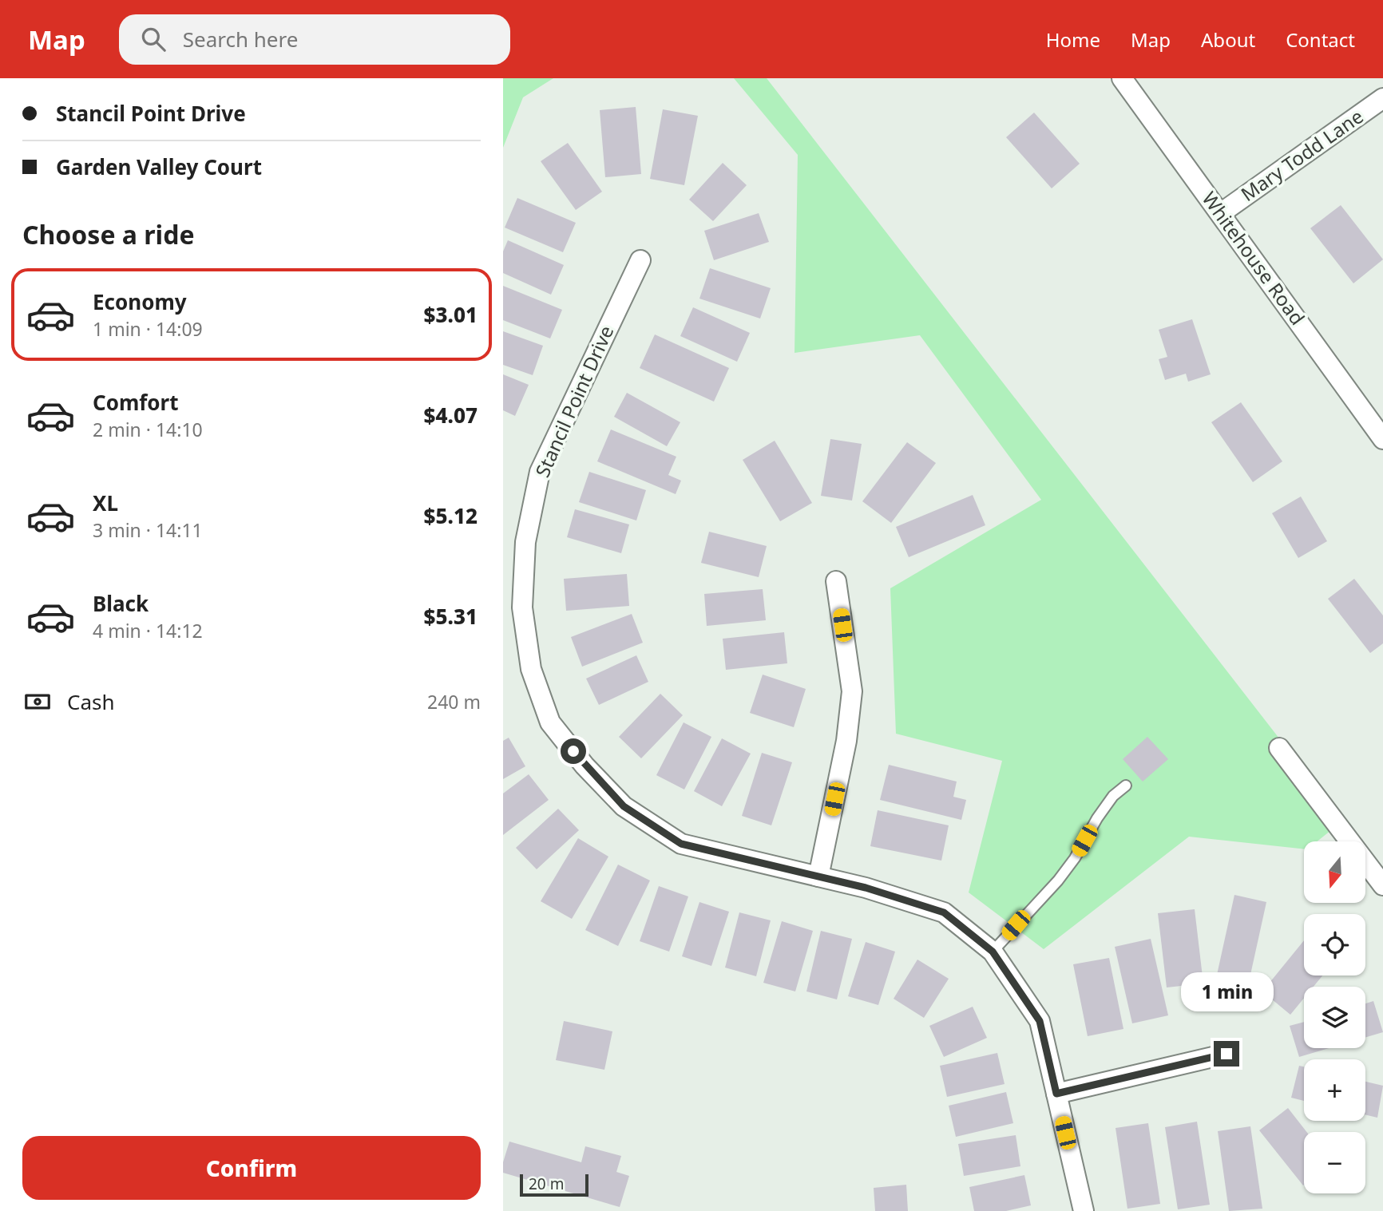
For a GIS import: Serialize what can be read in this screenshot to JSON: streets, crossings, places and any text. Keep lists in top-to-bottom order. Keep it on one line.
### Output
{"streets":{"street":["Mary Todd Lane","Whitehouse Road","Stancil Point Drive"]},"crossings":[["Mary Todd Lane","Whitehouse Road"]],"scale_bar":"20 m","north":"bottom","page":{"header":"Map","search":"Search here","nav":["Home","Map","About","Contact"],"banner":["Stancil Point Drive","Garden Valley Court"],"heading":"Choose a ride","list":[{"name":"Economy","note":"1 min · 14:09","value":"$3.01"},{"name":"Comfort","note":"2 min · 14:10","value":"$4.07"},{"name":"XL","note":"3 min · 14:11","value":"$5.12"},{"name":"Black","note":"4 min · 14:12","value":"$5.31"}],"pay":["Cash","240 m"],"map_buttons":["+","−"],"bubble":"1 min","buttons":"Confirm","scale":"20 m"}}
